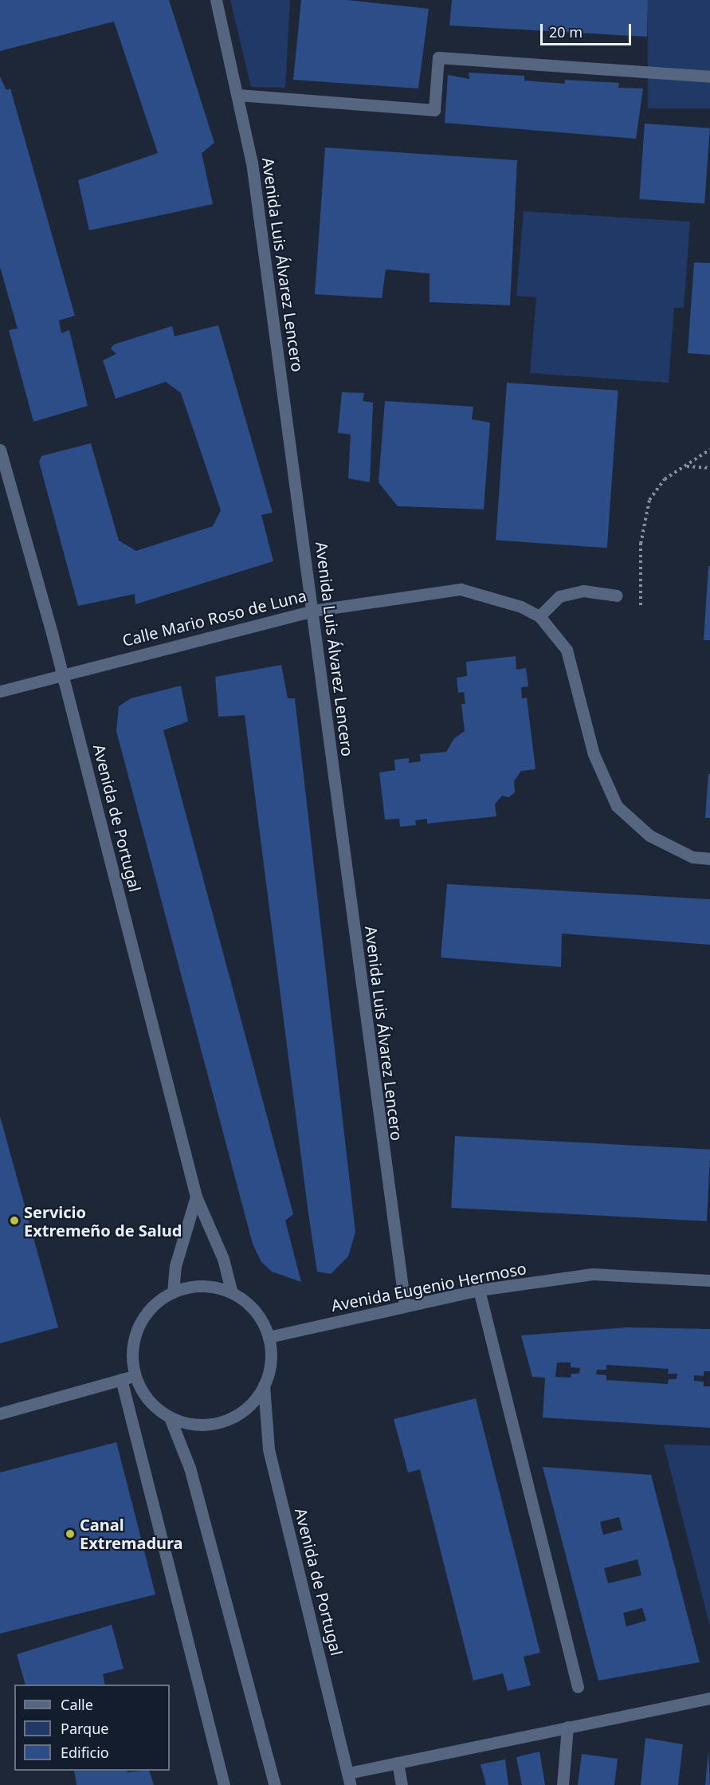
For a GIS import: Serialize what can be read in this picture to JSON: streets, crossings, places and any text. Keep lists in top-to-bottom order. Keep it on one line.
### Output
{"streets":{"street":["Avenida Luis Álvarez Lencero","Calle Mario Roso de Luna","Avenida de Portugal","Avenida Eugenio Hermoso"]},"crossings":[["Avenida Luis Álvarez Lencero","Calle Mario Roso de Luna"],["Avenida Luis Álvarez Lencero","Avenida Eugenio Hermoso"],["Calle Mario Roso de Luna","Avenida de Portugal"],["Avenida de Portugal","Avenida Eugenio Hermoso"]],"places":["Servicio Extremeño de Salud","Canal Extremadura"],"legend":["Calle","Parque","Edificio"],"scale_bar":"20 m"}
